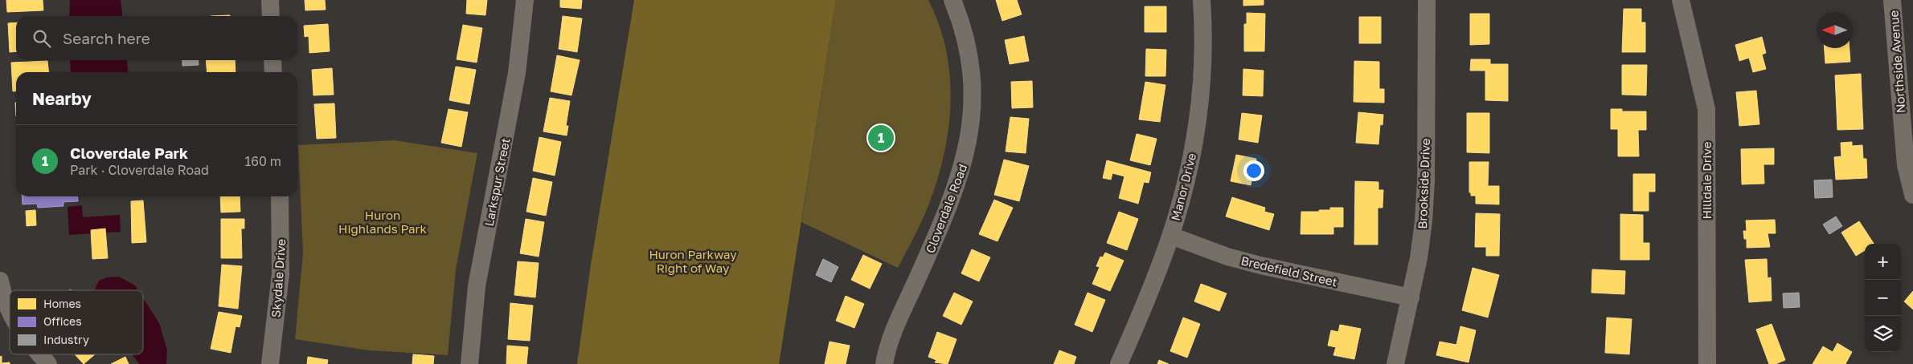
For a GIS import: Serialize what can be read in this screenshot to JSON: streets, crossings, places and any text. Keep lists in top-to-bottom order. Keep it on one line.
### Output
{"streets":{"street":["Northside Avenue","Hilldale Drive","Larkspur Street","Brookside Drive","Manor Drive","Cloverdale Road","Bredefield Street","Skydale Drive"]},"crossings":[["Brookside Drive","Bredefield Street"],["Manor Drive","Bredefield Street"]],"parks":["Huron Highlands Park","Huron Parkway Right of Way"],"legend":["Homes","Offices","Industry"],"north":"left","page":{"search":"Search here","heading":"Nearby","pins":"1","list":[{"mark":"1","name":"Cloverdale Park","note":"Park · Cloverdale Road","value":"160 m"}],"map_buttons":["+","−"]}}
